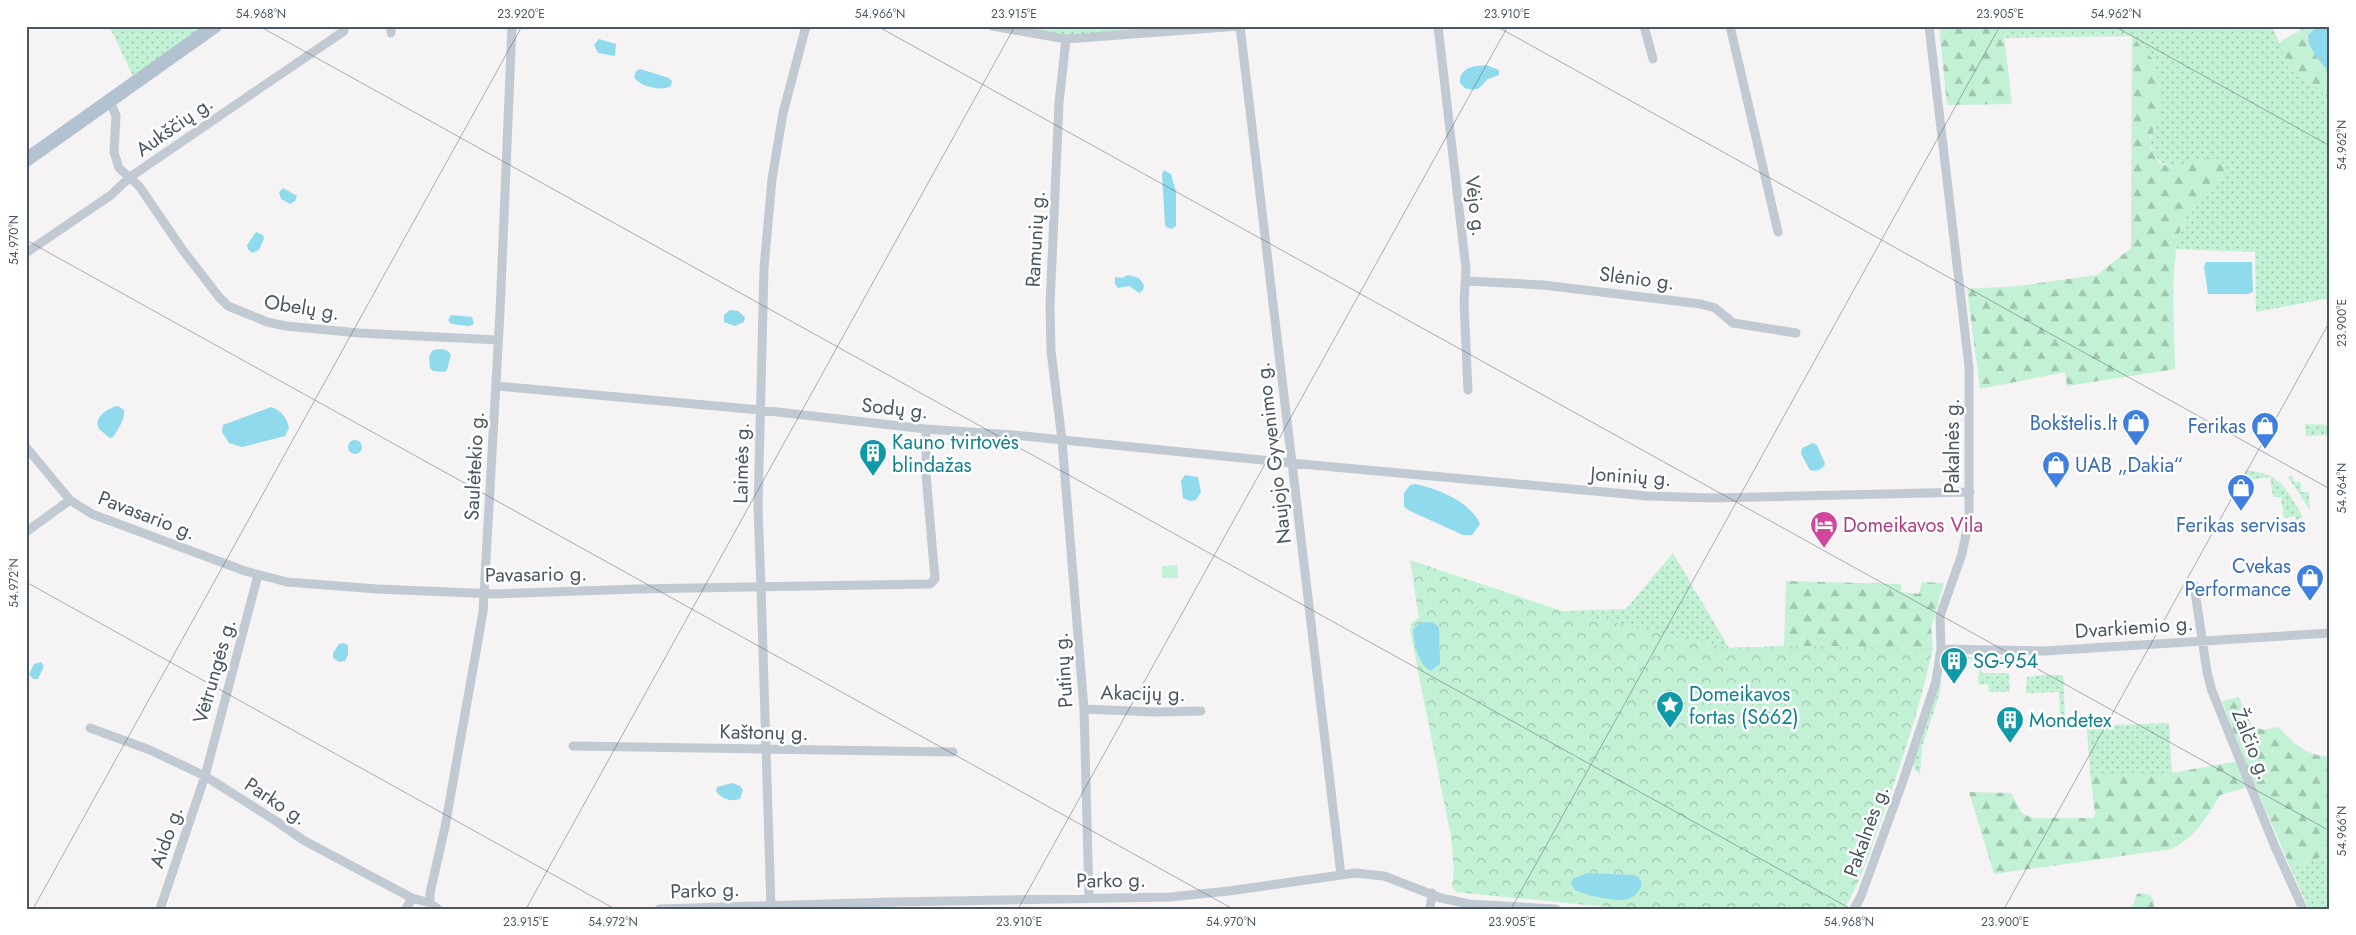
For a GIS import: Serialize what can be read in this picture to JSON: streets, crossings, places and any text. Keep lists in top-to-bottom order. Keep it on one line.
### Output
{"streets":{"street":["Aukščių g.","Vėjo g.","Ramunių g.","Slėnio g.","Obelų g.","Sodų g.","Pakalnės g.","Naujojo Gyvenimo g.","Laimės g.","Saulėtekio g.","Joninių g.","Pavasario g.","Dvarkiemio g.","Putinų g.","Vėtrungės g.","Akacijų g.","Kaštonų g.","Žalčio g.","Parko g.","Aido g."]},"crossings":[["Aukščių g.","Obelų g."],["Vėjo g.","Slėnio g."],["Ramunių g.","Sodų g."],["Ramunių g.","Putinų g."],["Obelų g.","Saulėtekio g."],["Sodų g.","Naujojo Gyvenimo g."],["Sodų g.","Laimės g."],["Sodų g.","Saulėtekio g."],["Sodų g.","Joninių g."],["Sodų g.","Pavasario g."],["Sodų g.","Putinų g."],["Pakalnės g.","Joninių g."],["Pakalnės g.","Dvarkiemio g."],["Naujojo Gyvenimo g.","Joninių g."],["Naujojo Gyvenimo g.","Parko g."],["Laimės g.","Pavasario g."],["Laimės g.","Kaštonų g."],["Laimės g.","Parko g."],["Saulėtekio g.","Pavasario g."],["Saulėtekio g.","Parko g."],["Pavasario g.","Vėtrungės g."],["Dvarkiemio g.","Žalčio g."],["Putinų g.","Akacijų g."],["Putinų g.","Parko g."],["Vėtrungės g.","Parko g."],["Vėtrungės g.","Aido g."],["Parko g.","Aido g."]],"places":{"shop":["Bokštelis.lt","Ferikas","UAB „Dakia“","Ferikas servisas","Cvekas Performance"],"building":["Kauno tvirtovės blindažas","SG-954","Mondetex"],"hotel":["Domeikavos Vila"],"place":["Domeikavos fortas (S662)"]},"coordinates":["54.968°N","23.920°E","54.966°N","23.915°E","23.910°E","23.905°E","54.962°N","54.970°N","23.900°E","54.964°N","54.972°N"]}
